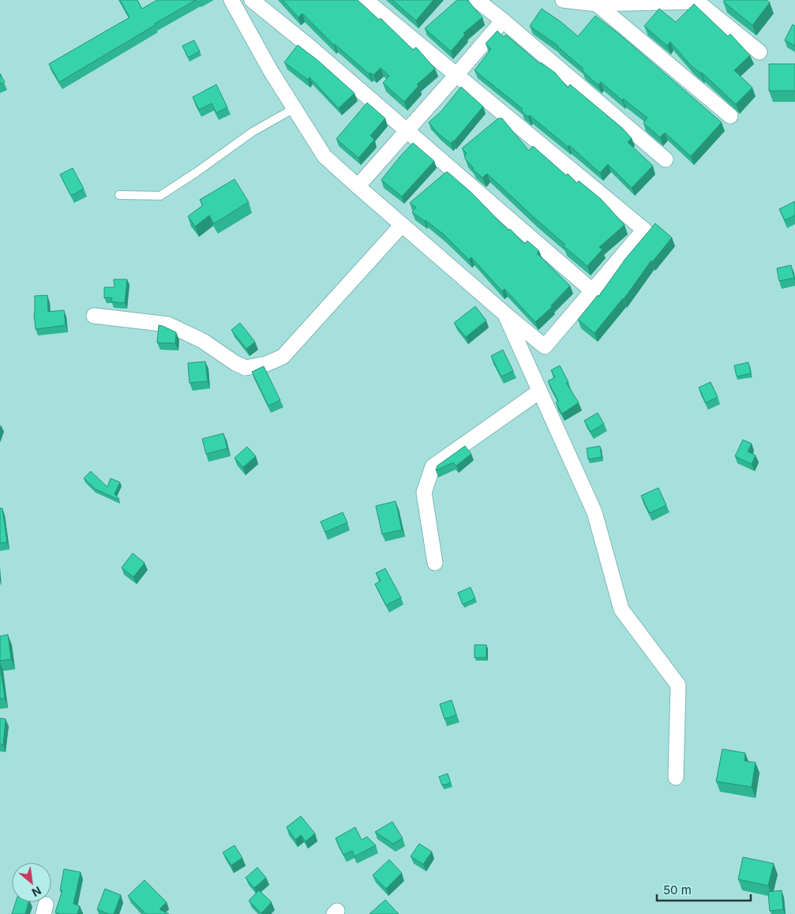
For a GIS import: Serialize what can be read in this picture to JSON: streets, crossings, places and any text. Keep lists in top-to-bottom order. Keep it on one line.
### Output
{"scale_bar":"50 m","north":"bottom right"}
